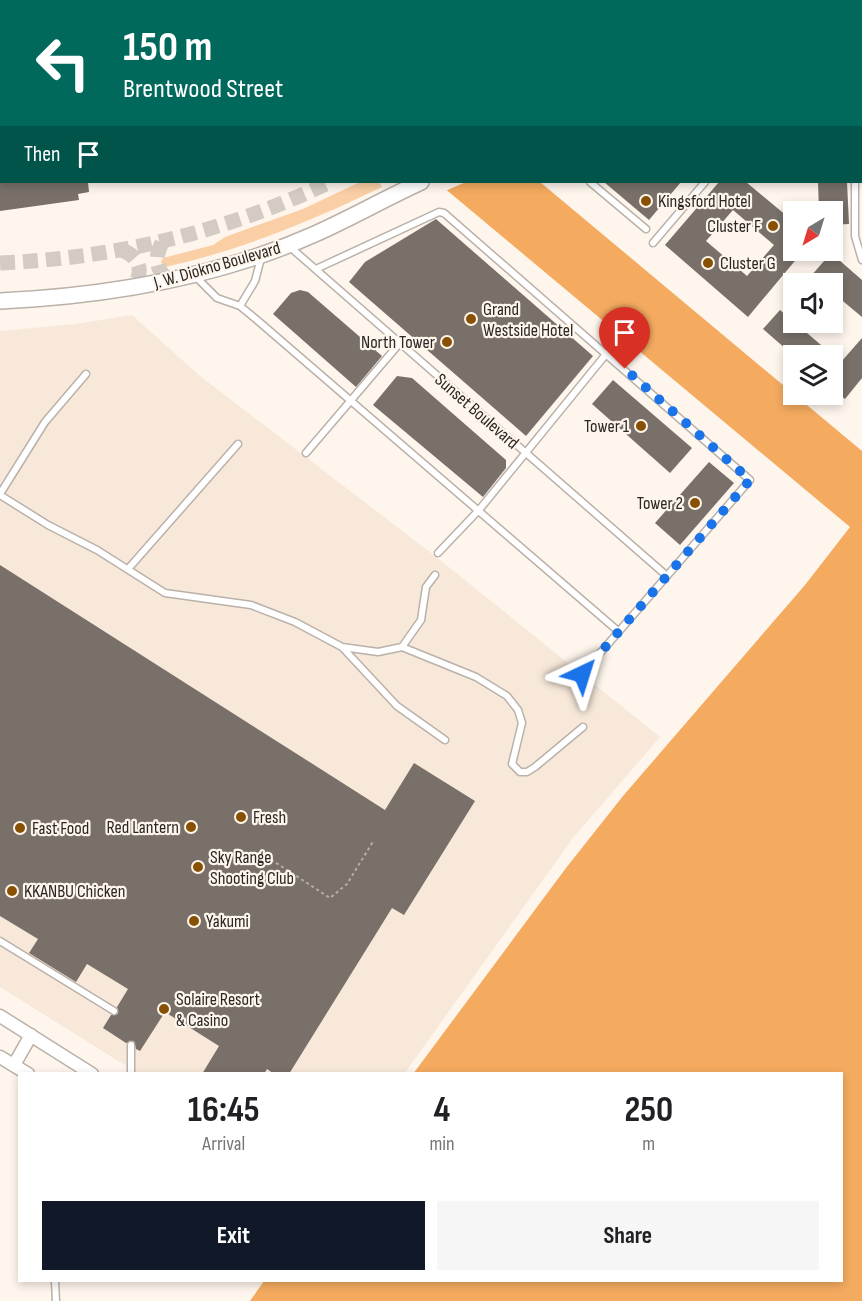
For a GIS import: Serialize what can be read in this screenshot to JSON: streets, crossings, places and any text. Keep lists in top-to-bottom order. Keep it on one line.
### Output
{"streets":{"street":["J. W. Diokno Boulevard"],"lane":["Sunset Boulevard"]},"crossings":[["J. W. Diokno Boulevard","Sunset Boulevard"]],"places":["Kingsford Hotel","Cluster F","Cluster G","Grand Westside Hotel","North Tower","Tower 1","Tower 2","Fresh","Red Lantern","Fast Food","Sky Range Shooting Club","KKANBU Chicken","Yakumi","Solaire Resort & Casino"],"north":"bottom left","page":{"turn":["150 m","Brentwood Street"],"then":"Then","eta":["16:45","Arrival","4","min","250","m"],"buttons":["Exit","Share"]}}
